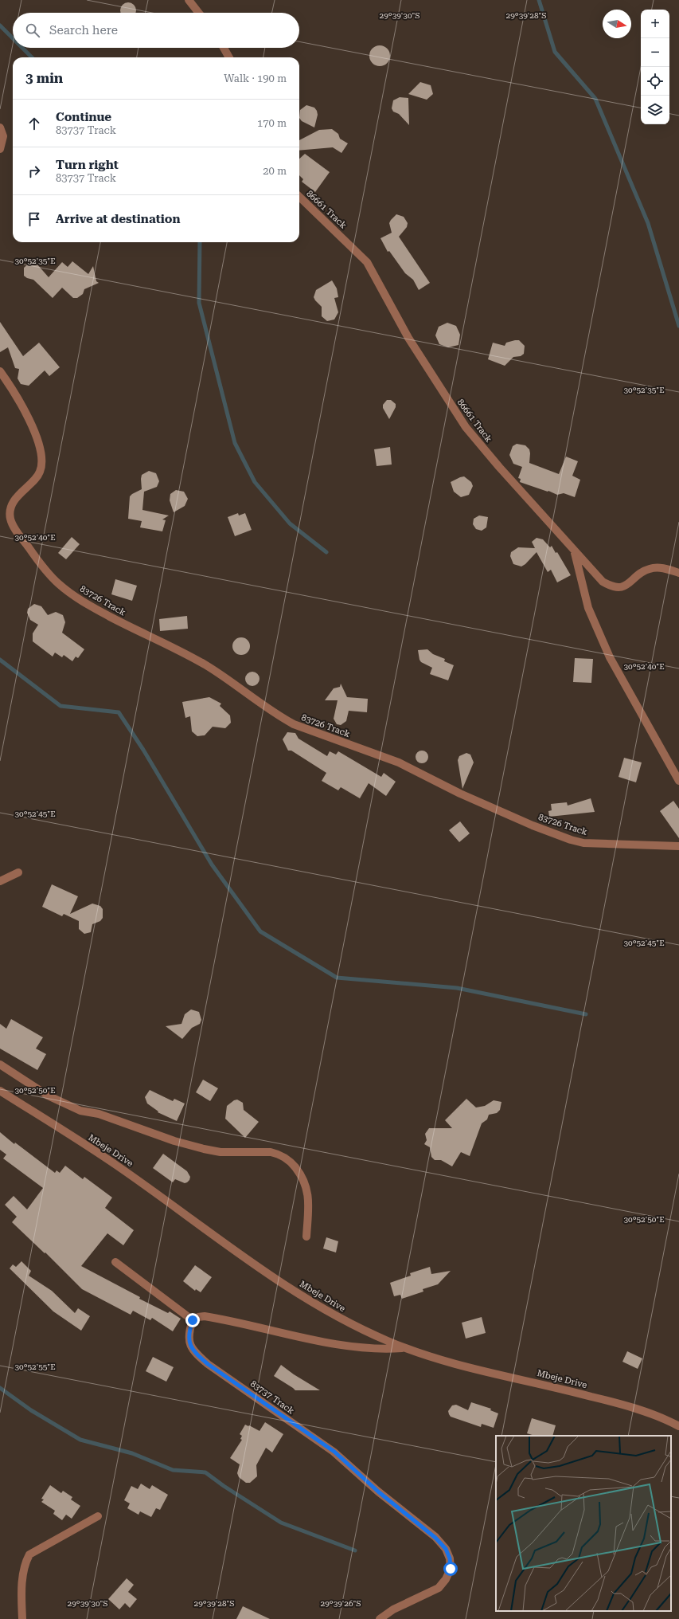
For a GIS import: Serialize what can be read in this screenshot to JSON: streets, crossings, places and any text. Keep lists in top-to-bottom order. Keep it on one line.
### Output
{"streets":{"street":["86661 Track","83726 Track","Mbeje Drive","83737 Track"]},"north":"right","page":{"map_buttons":["+","−"],"search":"Search here","heading":["3 min","Walk · 190 m"],"list":[["Continue","83737 Track","170 m"],["Turn right","83737 Track","20 m"],"Arrive at destination"]},"coordinates":["29°39'30\"S","29°39'28\"S","30°52'35\"E","30°52'40\"E","30°52'45\"E","30°52'50\"E","30°52'55\"E","29°39'26\"S"]}
